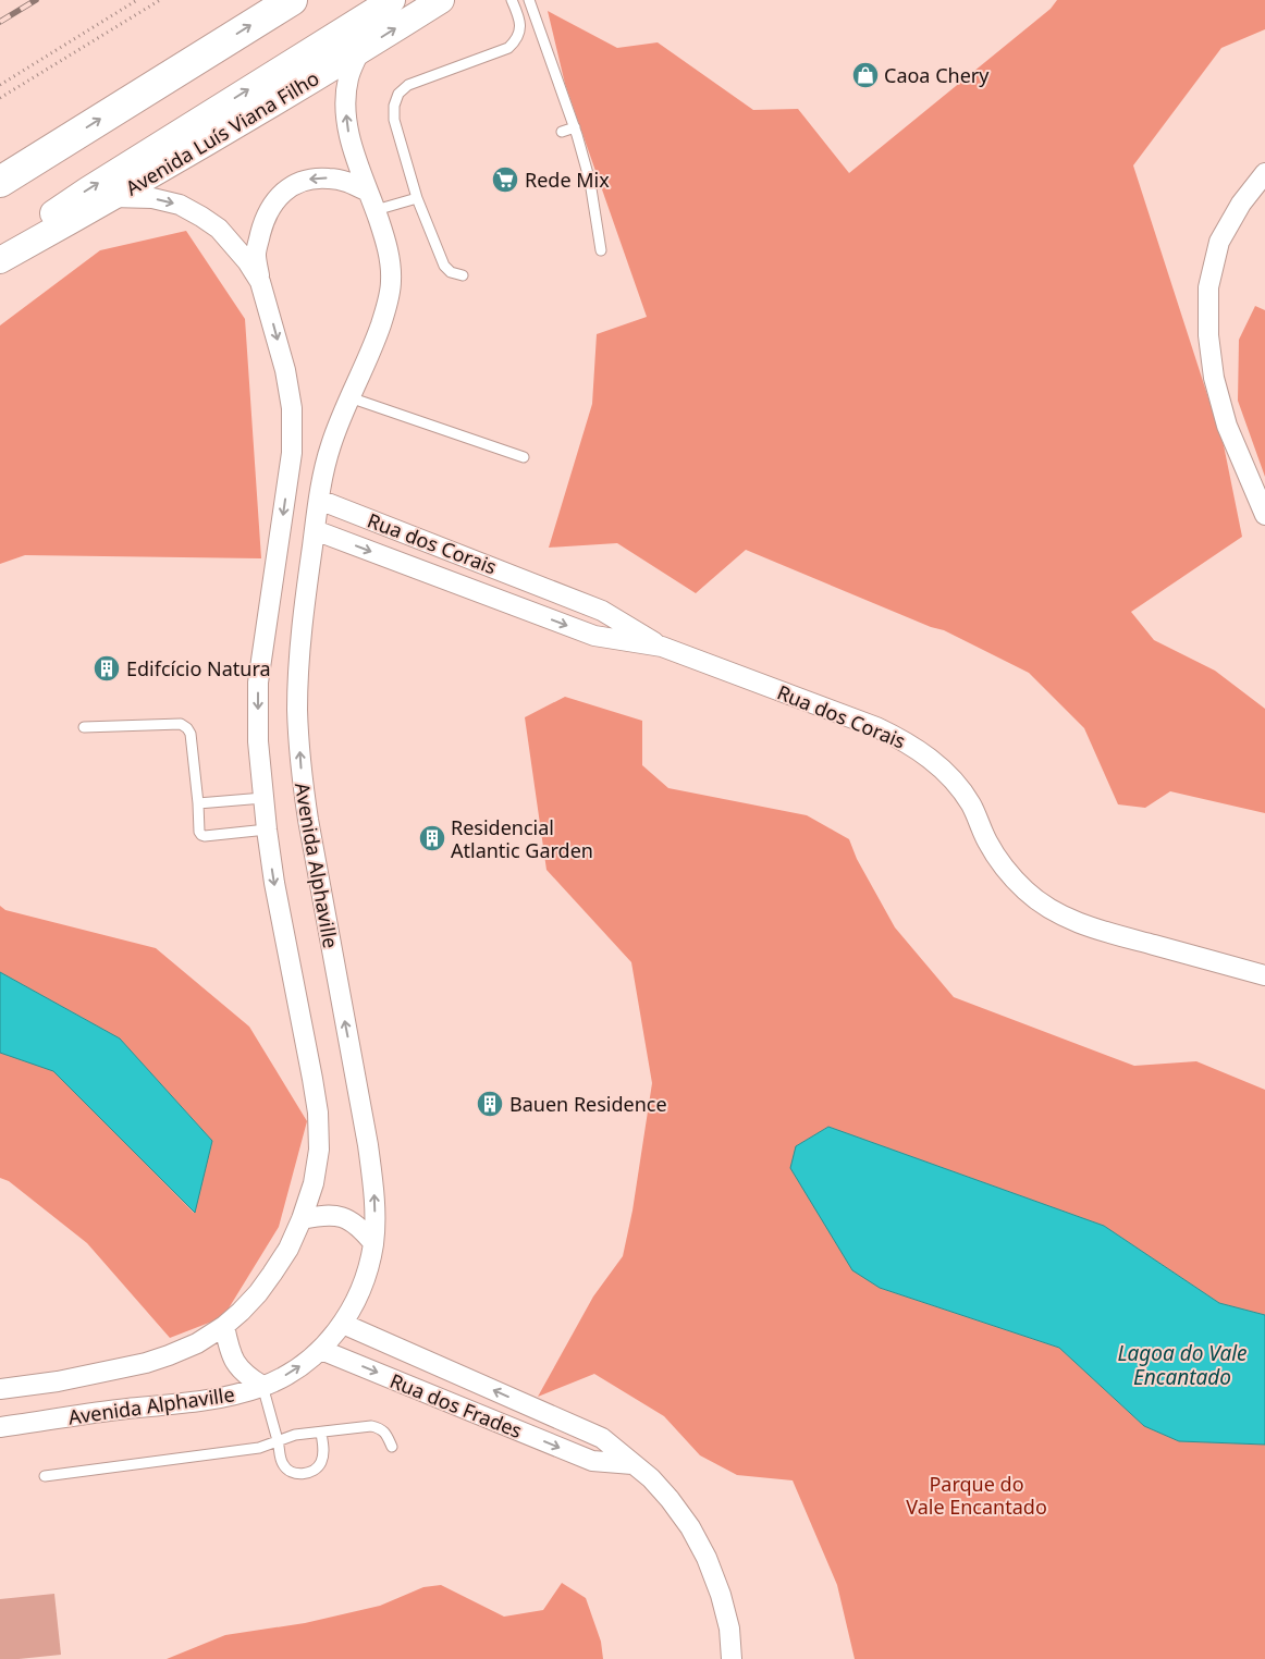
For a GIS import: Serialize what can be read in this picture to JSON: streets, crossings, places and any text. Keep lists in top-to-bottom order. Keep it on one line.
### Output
{"streets":{"main road":["Avenida Luís Viana Filho"],"street":["Rua dos Corais","Avenida Alphaville","Rua dos Frades"]},"crossings":[["Avenida Luís Viana Filho","Avenida Alphaville"],["Rua dos Corais","Avenida Alphaville"],["Avenida Alphaville","Rua dos Frades"]],"water":["Lagoa do Vale Encantado"],"parks":["Parque do Vale Encantado"],"places":{"shop":["Caoa Chery"],"supermarket":["Rede Mix"],"building":["Edifcício Natura","Residencial Atlantic Garden","Bauen Residence"]}}
